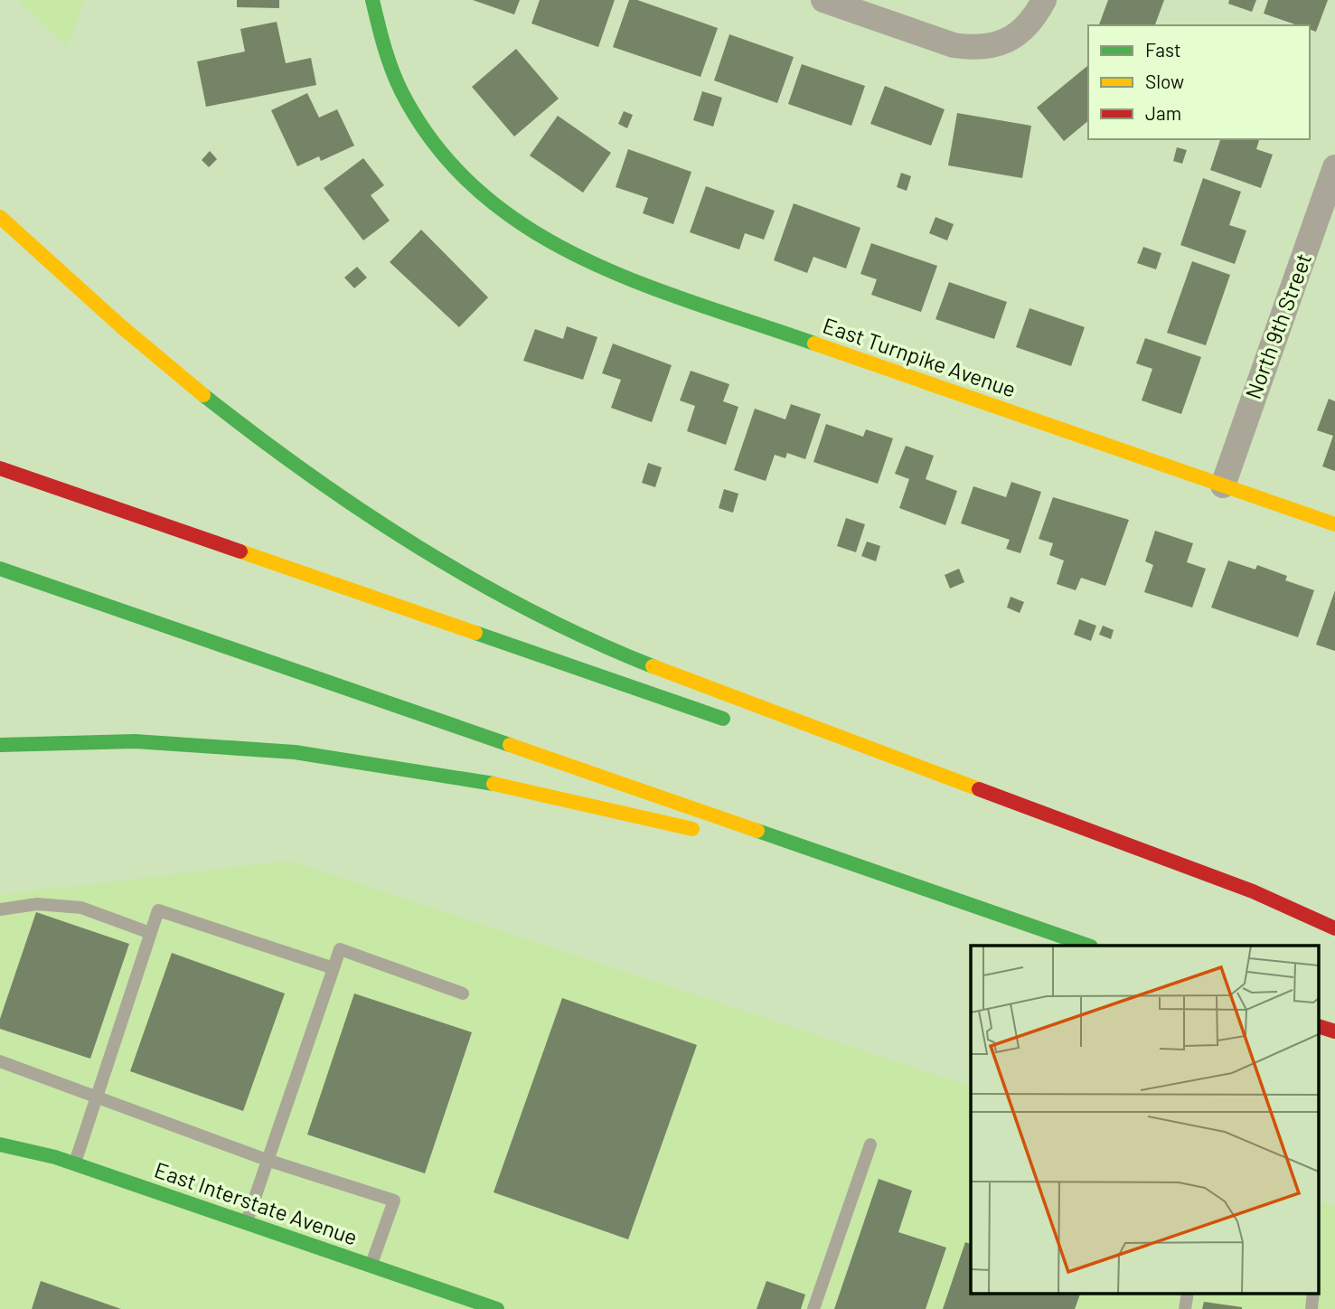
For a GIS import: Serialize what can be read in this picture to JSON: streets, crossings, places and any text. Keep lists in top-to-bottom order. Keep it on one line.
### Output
{"streets":{"main road":["East Turnpike Avenue","East Interstate Avenue"],"street":["North 9th Street"]},"crossings":[["North 9th Street","East Turnpike Avenue"]],"legend":["Fast","Slow","Jam"]}
